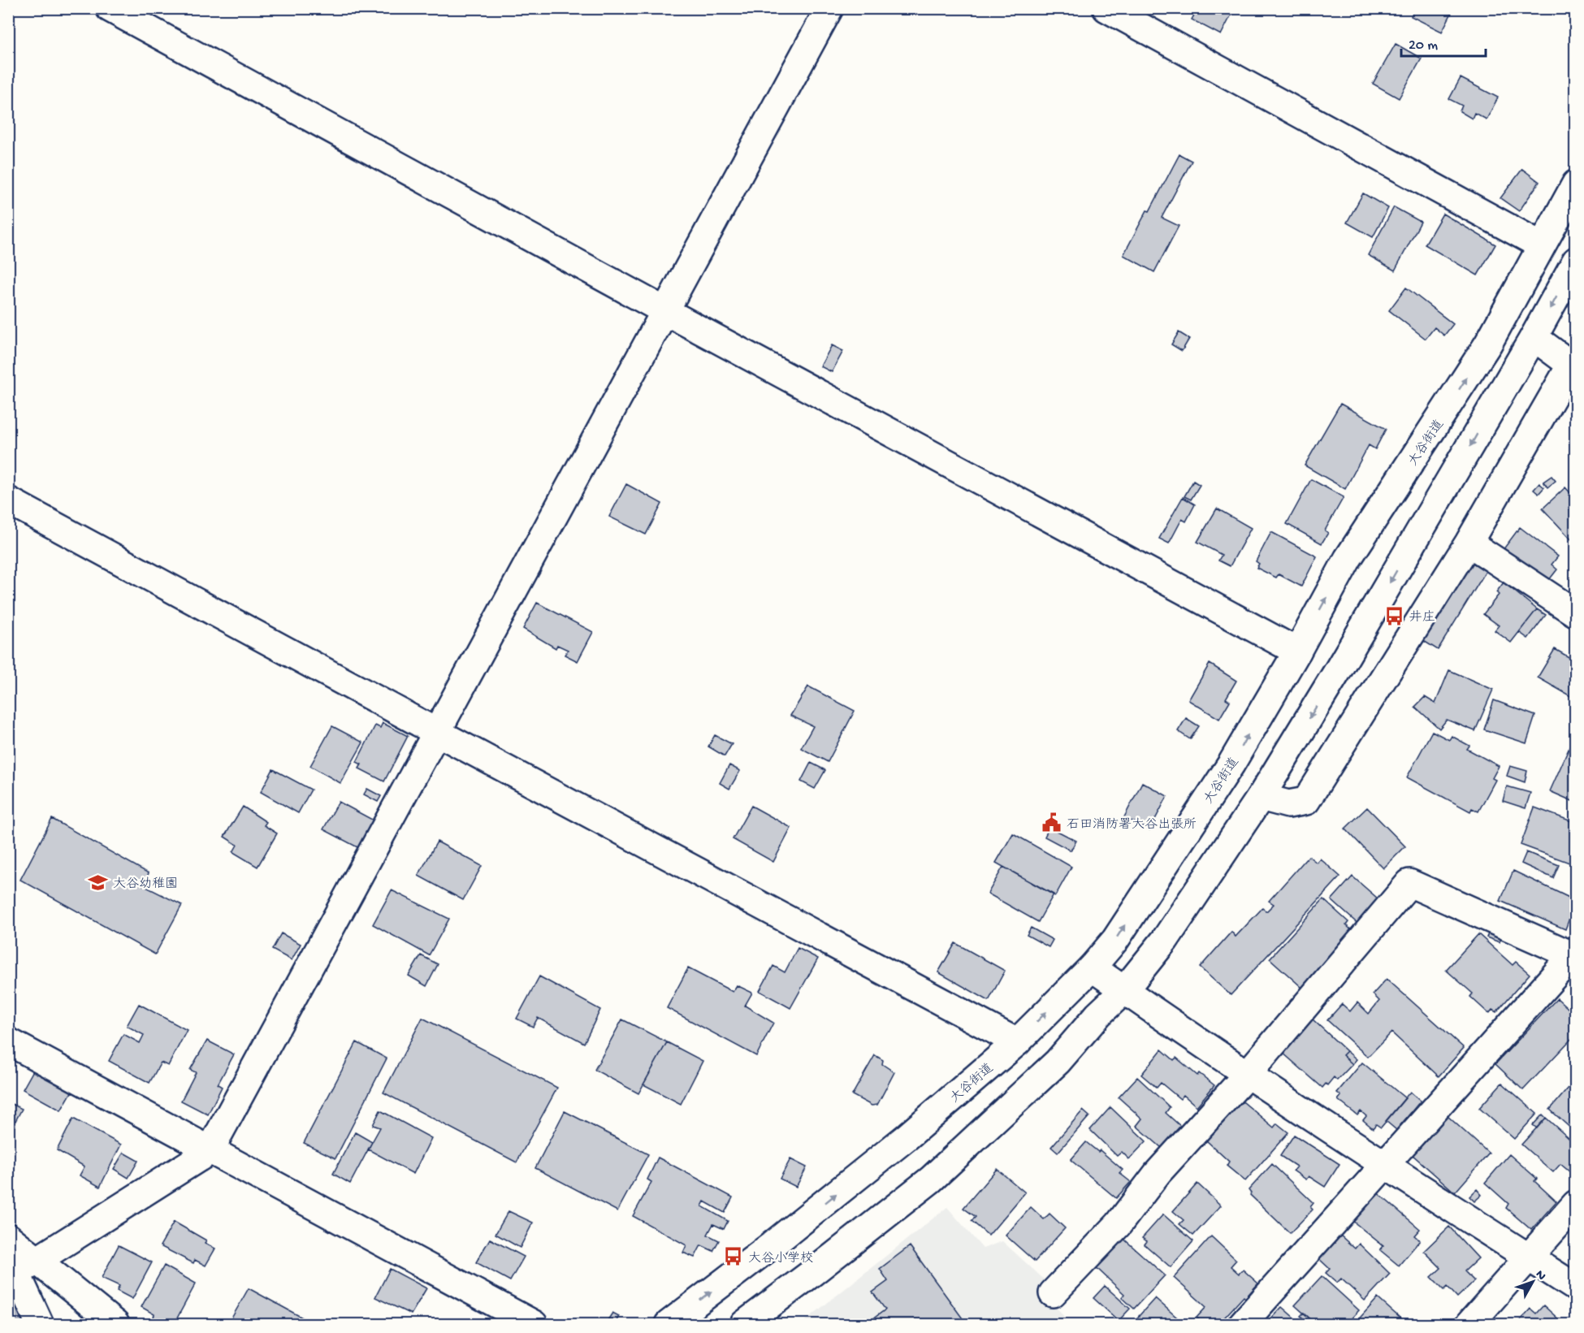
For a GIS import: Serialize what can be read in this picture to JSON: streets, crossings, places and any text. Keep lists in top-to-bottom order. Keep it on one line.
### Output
{"streets":{"street":["大谷街道"]},"places":{"bus stop":["井庄","大谷小学校"],"public building":["石田消防署大谷出張所"],"school or university":["大谷幼稚園"]},"scale_bar":"20 m","north":"top right"}
